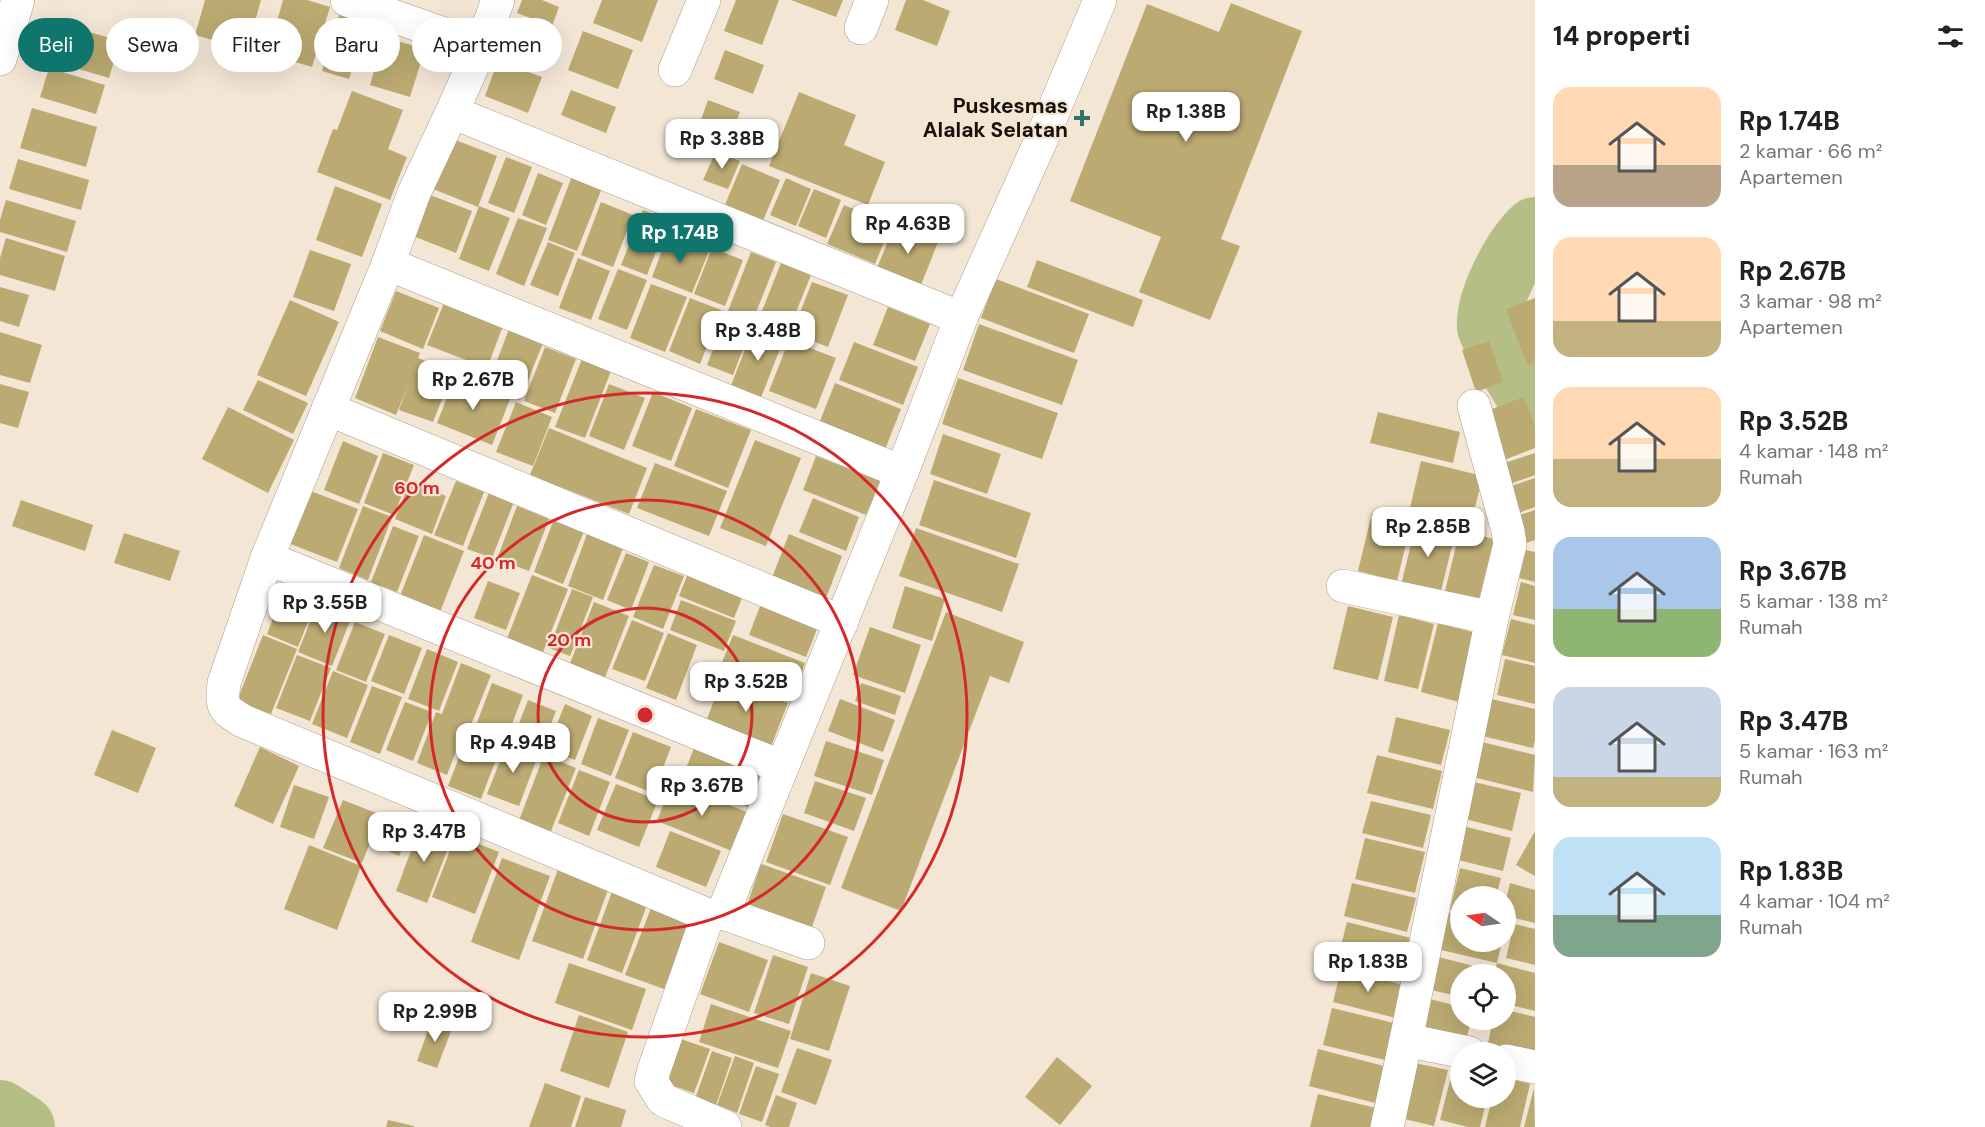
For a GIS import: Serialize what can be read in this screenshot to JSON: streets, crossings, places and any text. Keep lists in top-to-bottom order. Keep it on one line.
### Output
{"places":{"health":["Puskesmas Alalak Selatan"]},"north":"left","page":{"heading":"14 properti","chip":["Beli","Sewa","Filter","Baru","Apartemen"],"list":[{"name":"Rp 1.74B","note":"2 kamar · 66 m² · Apartemen"},{"name":"Rp 2.67B","note":"3 kamar · 98 m² · Apartemen"},{"name":"Rp 3.52B","note":"4 kamar · 148 m² · Rumah"},{"name":"Rp 3.67B","note":"5 kamar · 138 m² · Rumah"},{"name":"Rp 3.47B","note":"5 kamar · 163 m² · Rumah"},{"name":"Rp 1.83B","note":"4 kamar · 104 m² · Rumah"}],"price":["Rp 1.38B","Rp 3.38B","Rp 4.63B","Rp 1.74B","Rp 3.48B","Rp 2.67B","Rp 2.85B","Rp 3.55B","Rp 3.52B","Rp 4.94B","Rp 3.67B","Rp 3.47B","Rp 1.83B","Rp 2.99B"]},"rings":["60 m","40 m","20 m"]}
